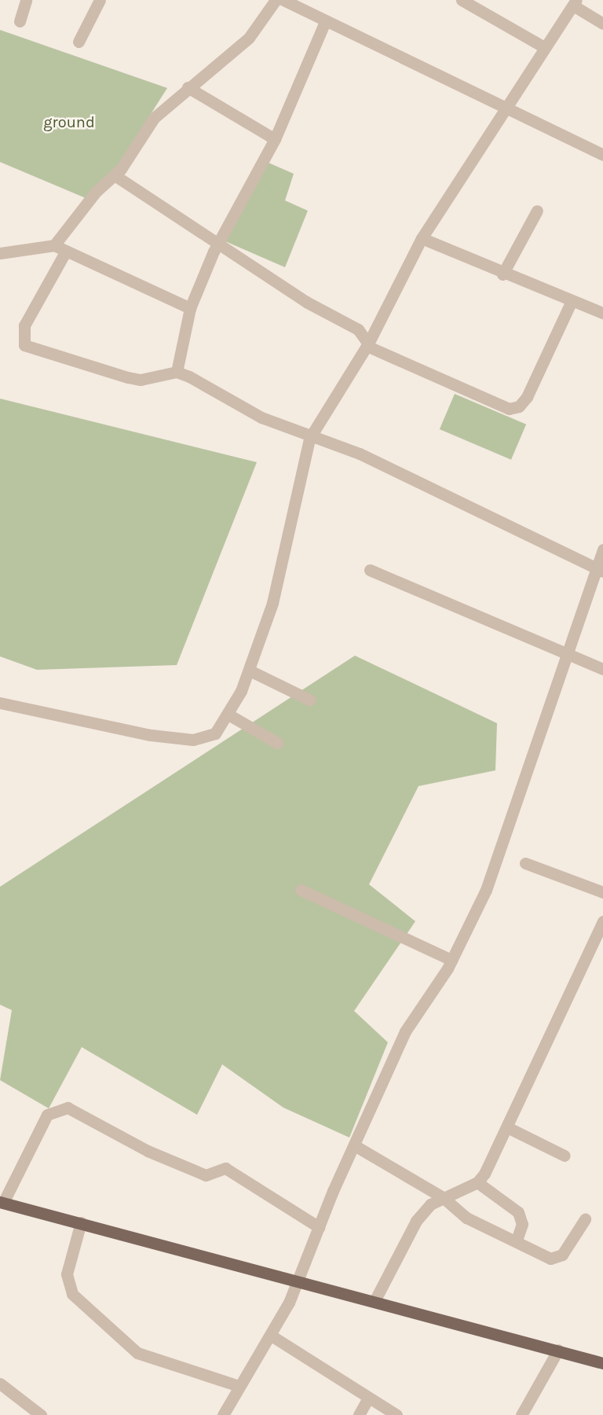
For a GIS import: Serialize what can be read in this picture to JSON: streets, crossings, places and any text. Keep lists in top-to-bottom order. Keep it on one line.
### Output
{"parks":["ground"]}
